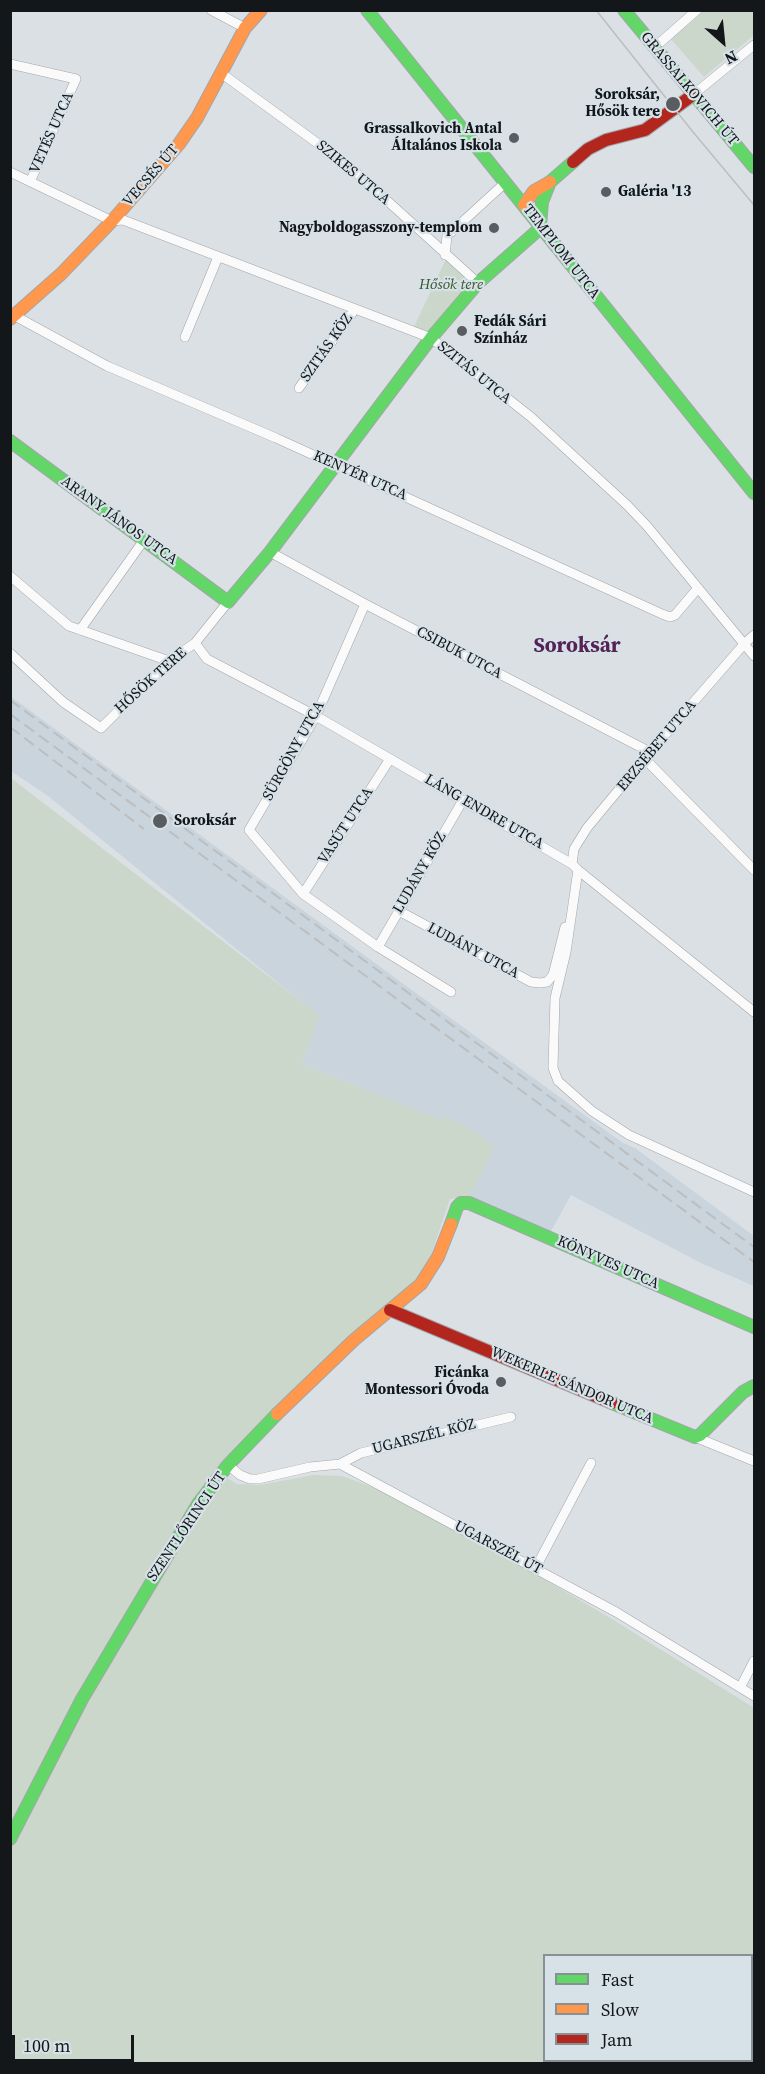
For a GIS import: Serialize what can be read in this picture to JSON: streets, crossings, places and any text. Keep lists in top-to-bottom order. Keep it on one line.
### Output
{"streets":{"street":["GRASSALKOVICH ÚT","VETÉS UTCA","SZIKES UTCA","VECSÉS ÚT","TEMPLOM UTCA","SZITÁS KÖZ","SZITÁS UTCA","KENYÉR UTCA","ARANY JÁNOS UTCA","CSIBUK UTCA","HŐSÖK TERE","ERZSÉBET UTCA","SÜRGÖNY UTCA","LÁNG ENDRE UTCA","VASÚT UTCA","LUDÁNY KÖZ","LUDÁNY UTCA","KÖNYVES UTCA","WEKERLE SÁNDOR UTCA","UGARSZÉL KÖZ","SZENTLŐRINCI ÚT","UGARSZÉL ÚT"]},"crossings":[["VETÉS UTCA","SZITÁS UTCA"],["SZIKES UTCA","VECSÉS ÚT"],["SZIKES UTCA","HŐSÖK TERE"],["VECSÉS ÚT","SZITÁS UTCA"],["VECSÉS ÚT","KENYÉR UTCA"],["TEMPLOM UTCA","HŐSÖK TERE"],["SZITÁS KÖZ","SZITÁS UTCA"],["SZITÁS UTCA","KENYÉR UTCA"],["SZITÁS UTCA","HŐSÖK TERE"],["SZITÁS UTCA","ERZSÉBET UTCA"],["KENYÉR UTCA","HŐSÖK TERE"],["ARANY JÁNOS UTCA","HŐSÖK TERE"],["CSIBUK UTCA","HŐSÖK TERE"],["CSIBUK UTCA","ERZSÉBET UTCA"],["CSIBUK UTCA","SÜRGÖNY UTCA"],["HŐSÖK TERE","LÁNG ENDRE UTCA"],["ERZSÉBET UTCA","LÁNG ENDRE UTCA"],["ERZSÉBET UTCA","LUDÁNY UTCA"],["SÜRGÖNY UTCA","LÁNG ENDRE UTCA"],["SÜRGÖNY UTCA","VASÚT UTCA"],["LÁNG ENDRE UTCA","VASÚT UTCA"],["LÁNG ENDRE UTCA","LUDÁNY KÖZ"],["LUDÁNY KÖZ","LUDÁNY UTCA"],["KÖNYVES UTCA","SZENTLŐRINCI ÚT"],["WEKERLE SÁNDOR UTCA","SZENTLŐRINCI ÚT"],["UGARSZÉL KÖZ","UGARSZÉL ÚT"]],"districts":["Soroksár"],"parks":["Hősök tere"],"places":["Soroksár, Hősök tere","Grassalkovich Antal Általános Iskola","Galéria '13","Nagyboldogasszony-templom","Fedák Sári Színház","Soroksár","Ficánka Montessori Óvoda"],"legend":["Fast","Slow","Jam"],"scale_bar":"100 m","north":"bottom right"}
